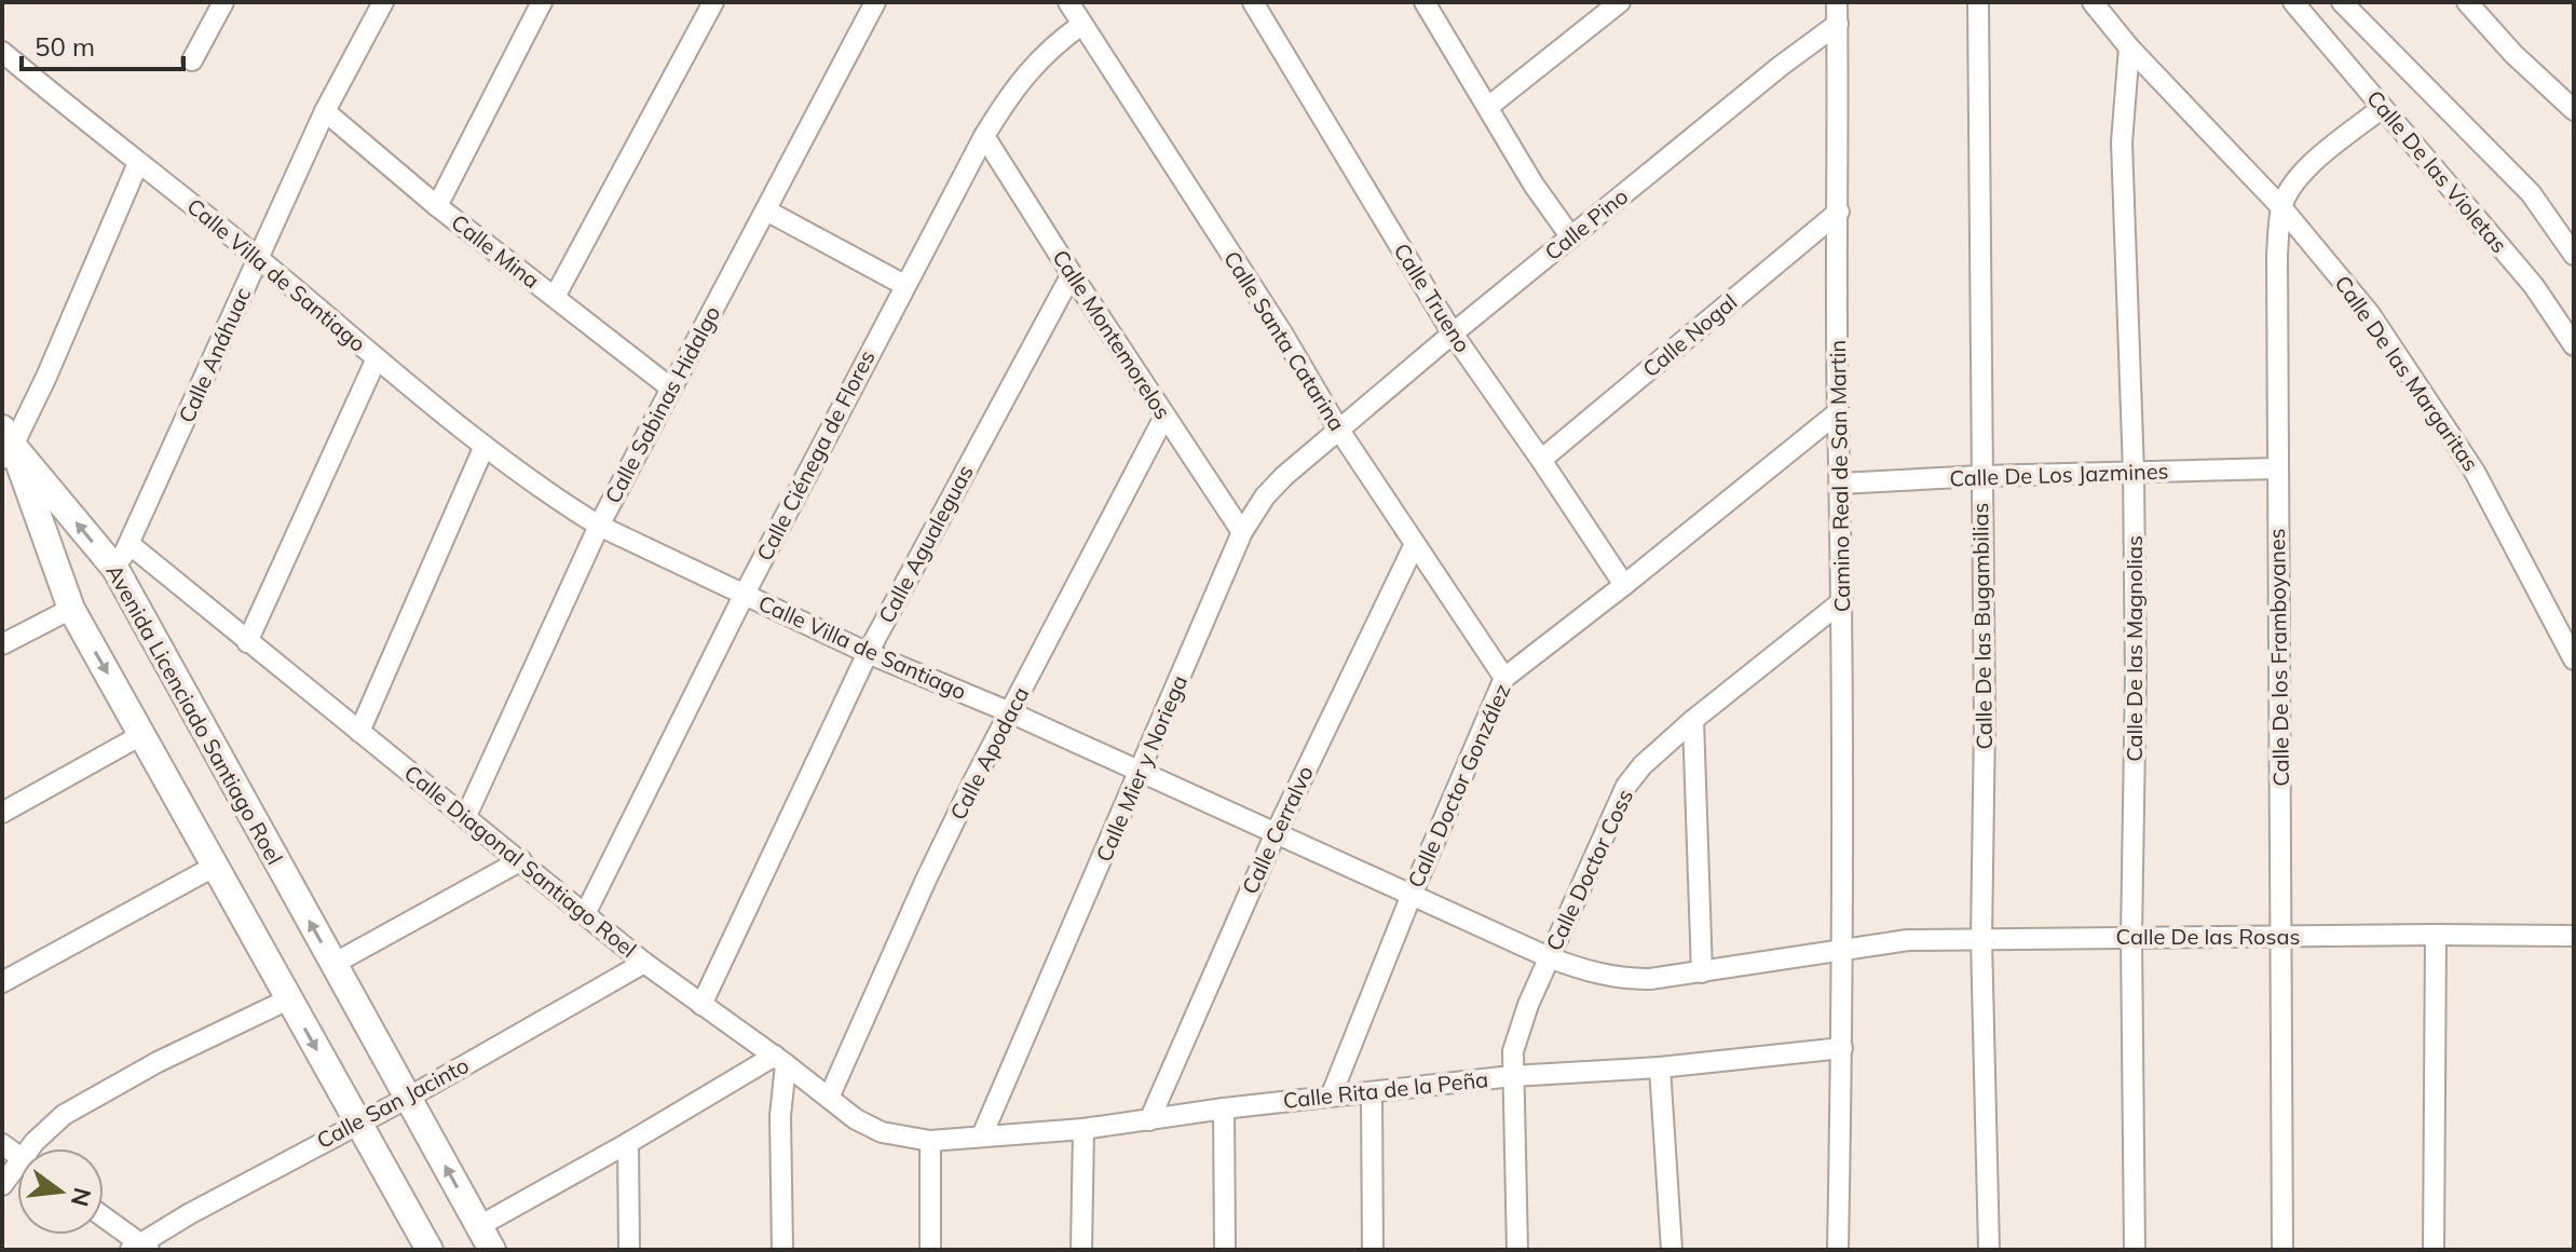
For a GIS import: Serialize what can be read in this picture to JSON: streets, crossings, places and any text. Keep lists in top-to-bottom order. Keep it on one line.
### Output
{"streets":{"street":["Calle De las Violetas","Calle Pino","Calle Mina","Calle Villa de Santiago","Calle Trueno","Calle Montemorelos","Calle Nogal","Calle Santa Catarina","Calle Anáhuac","Calle De las Margaritas","Calle Sabinas Hidalgo","Calle Ciénega de Flores","Calle De Los Jazmines","Camino Real de San Martin","Calle Agualeguas","Calle De las Bugambilias","Calle De las Magnolias","Calle De los Framboyanes","Avenida Licenciado Santiago Roel","Calle Apodaca","Calle Mier y Noriega","Calle Doctor González","Calle Cerralvo","Calle Diagonal Santiago Roel","Calle Doctor Coss","Calle De las Rosas","Calle Rita de la Peña","Calle San Jacinto"]},"crossings":[["Calle De las Violetas","Calle De los Framboyanes"],["Calle Pino","Calle Trueno"],["Calle Pino","Calle Santa Catarina"],["Calle Pino","Camino Real de San Martin"],["Calle Pino","Calle Mier y Noriega"],["Calle Mina","Calle Anáhuac"],["Calle Mina","Calle Sabinas Hidalgo"],["Calle Villa de Santiago","Calle Anáhuac"],["Calle Villa de Santiago","Calle Sabinas Hidalgo"],["Calle Villa de Santiago","Calle Ciénega de Flores"],["Calle Villa de Santiago","Camino Real de San Martin"],["Calle Villa de Santiago","Calle Agualeguas"],["Calle Villa de Santiago","Calle Apodaca"],["Calle Villa de Santiago","Calle Mier y Noriega"],["Calle Villa de Santiago","Calle Doctor González"],["Calle Villa de Santiago","Calle Cerralvo"],["Calle Villa de Santiago","Calle Doctor Coss"],["Calle Villa de Santiago","Calle De las Rosas"],["Calle Trueno","Calle Nogal"],["Calle Trueno","Calle Doctor González"],["Calle Montemorelos","Calle Ciénega de Flores"],["Calle Montemorelos","Calle Agualeguas"],["Calle Montemorelos","Calle Apodaca"],["Calle Montemorelos","Calle Mier y Noriega"],["Calle Nogal","Camino Real de San Martin"],["Calle Santa Catarina","Calle Ciénega de Flores"],["Calle Santa Catarina","Calle Mier y Noriega"],["Calle Santa Catarina","Calle Doctor González"],["Calle Santa Catarina","Calle Cerralvo"],["Calle Anáhuac","Avenida Licenciado Santiago Roel"],["Calle Anáhuac","Calle Diagonal Santiago Roel"],["Calle De las Margaritas","Calle De las Magnolias"],["Calle De las Margaritas","Calle De los Framboyanes"],["Calle Sabinas Hidalgo","Calle Diagonal Santiago Roel"],["Calle Ciénega de Flores","Calle Diagonal Santiago Roel"],["Calle De Los Jazmines","Camino Real de San Martin"],["Calle De Los Jazmines","Calle De las Bugambilias"],["Calle De Los Jazmines","Calle De las Magnolias"],["Calle De Los Jazmines","Calle De los Framboyanes"],["Camino Real de San Martin","Calle Doctor González"],["Camino Real de San Martin","Calle Doctor Coss"],["Camino Real de San Martin","Calle De las Rosas"],["Camino Real de San Martin","Calle Rita de la Peña"],["Calle Agualeguas","Calle Diagonal Santiago Roel"],["Calle De las Bugambilias","Calle De las Rosas"],["Calle De las Magnolias","Calle De las Rosas"],["Calle De los Framboyanes","Calle De las Rosas"],["Avenida Licenciado Santiago Roel","Calle San Jacinto"],["Calle Apodaca","Calle Diagonal Santiago Roel"],["Calle Mier y Noriega","Calle Rita de la Peña"],["Calle Doctor González","Calle Rita de la Peña"],["Calle Cerralvo","Calle Rita de la Peña"],["Calle Diagonal Santiago Roel","Calle Rita de la Peña"],["Calle Diagonal Santiago Roel","Calle San Jacinto"],["Calle Doctor Coss","Calle Rita de la Peña"]],"scale_bar":"50 m","north":"right"}
